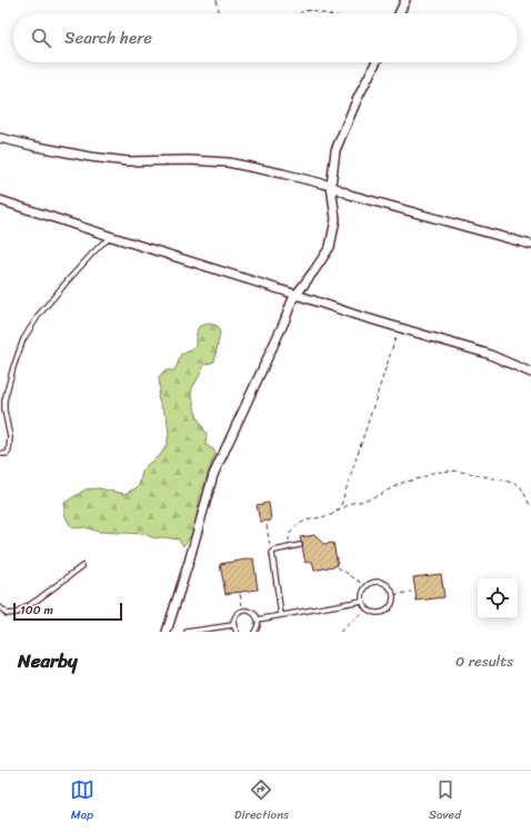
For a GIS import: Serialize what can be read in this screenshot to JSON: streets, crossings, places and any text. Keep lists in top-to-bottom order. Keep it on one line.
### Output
{"scale_bar":"100 m","page":{"search":"Search here","scale":"100 m","heading":["Nearby","0 results"],"nav":["Map","Directions","Saved"]}}
